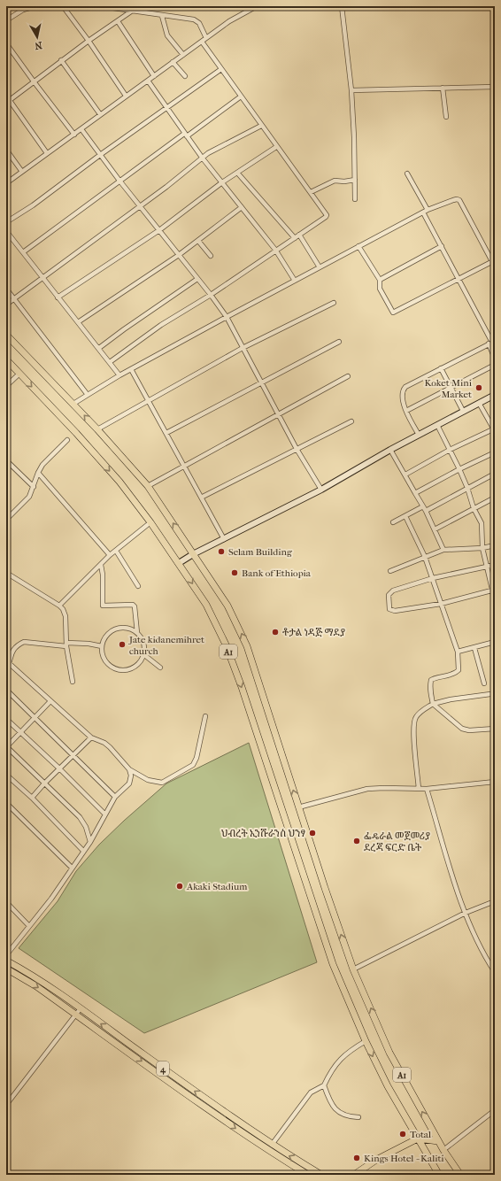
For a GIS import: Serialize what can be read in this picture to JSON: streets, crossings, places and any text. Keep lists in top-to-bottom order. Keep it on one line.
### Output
{"streets":{"main road":["A1","4"]},"places":["Koket Mini Market","Selam Building","Bank of Ethiopia","ቶታል ነዳጅ ማደያ","Jate kidanemihret church","ህብረት ኢንሹራንስ ህንፃ","ፌዴራል መጀመሪያ ደረጃ ፍርድ ቤት","Akaki Stadium","Total","Kings Hotel - Kaliti"],"north":"bottom"}
